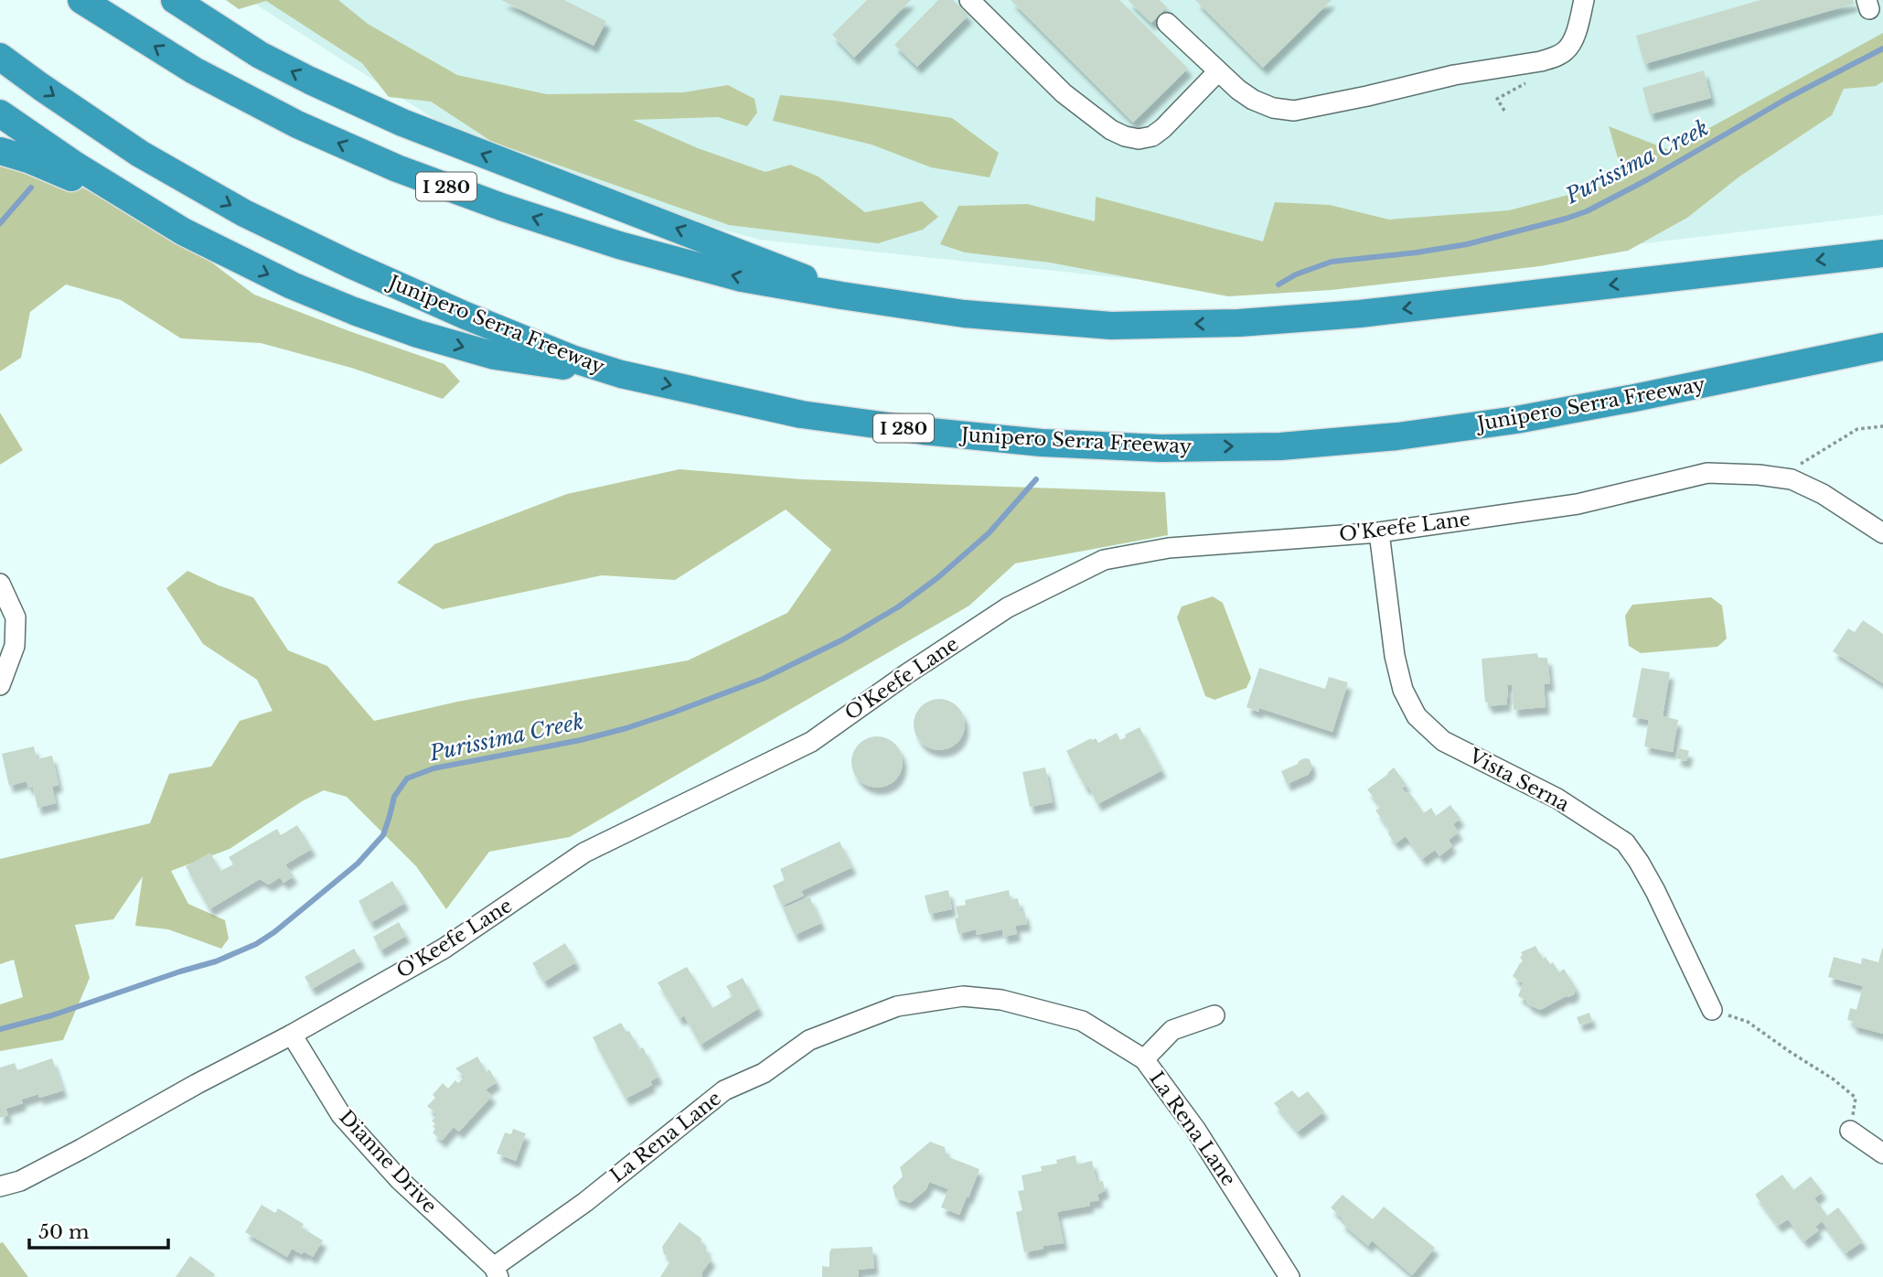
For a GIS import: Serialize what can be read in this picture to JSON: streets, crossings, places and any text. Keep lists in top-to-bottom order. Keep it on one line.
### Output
{"streets":{"highway":["I 280","Junipero Serra Freeway"],"street":["O'Keefe Lane","Vista Serna","La Rena Lane","Dianne Drive"]},"crossings":[["O'Keefe Lane","Vista Serna"],["O'Keefe Lane","Dianne Drive"],["La Rena Lane","Dianne Drive"]],"water":["Purissima Creek"],"scale_bar":"50 m"}
